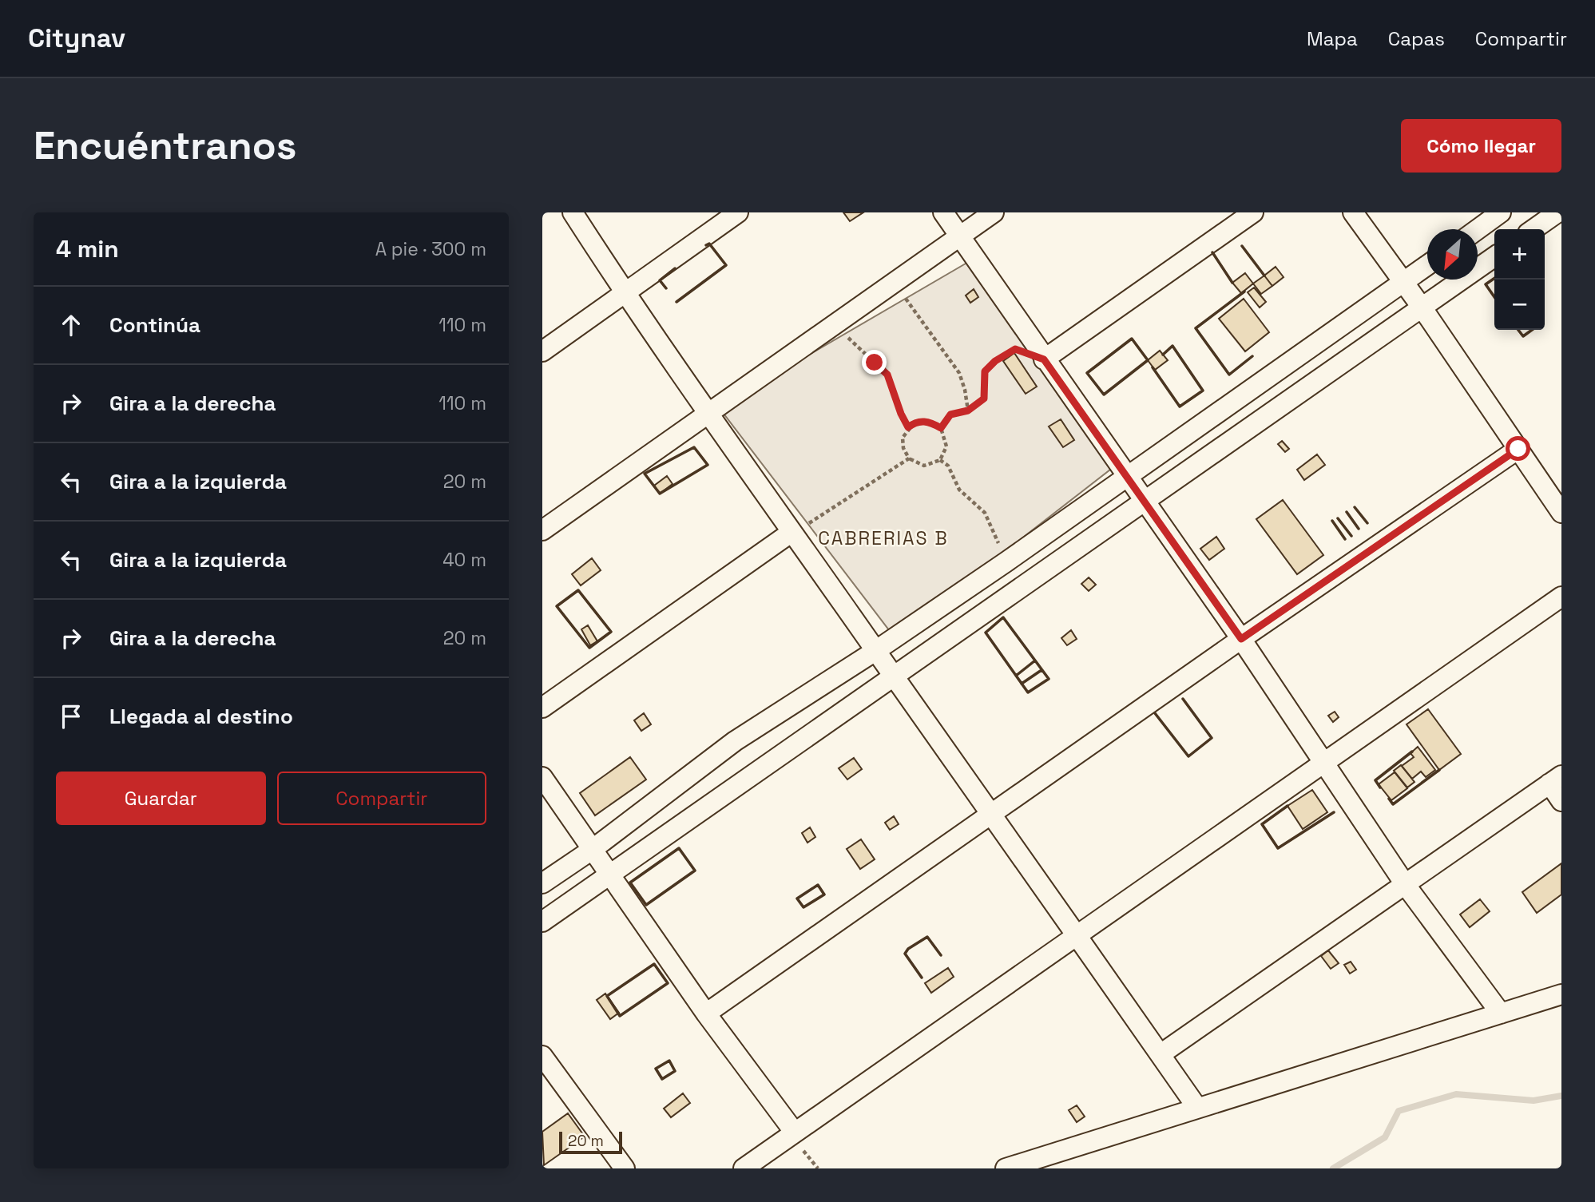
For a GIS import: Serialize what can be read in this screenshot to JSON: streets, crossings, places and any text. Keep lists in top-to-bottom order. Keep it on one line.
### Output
{"districts":["CABRERIAS B"],"scale_bar":"20 m","north":"bottom left","page":{"header":"Citynav","nav":["Mapa","Capas","Compartir"],"buttons":["Cómo llegar",["Guardar","Compartir"]],"title":"Encuéntranos","heading":["4 min","A pie · 300 m"],"map_buttons":["+","−"],"list":[["Continúa","110 m"],["Gira a la derecha","110 m"],["Gira a la izquierda","20 m"],["Gira a la izquierda","40 m"],["Gira a la derecha","20 m"],"Llegada al destino"],"scale":"20 m"}}
